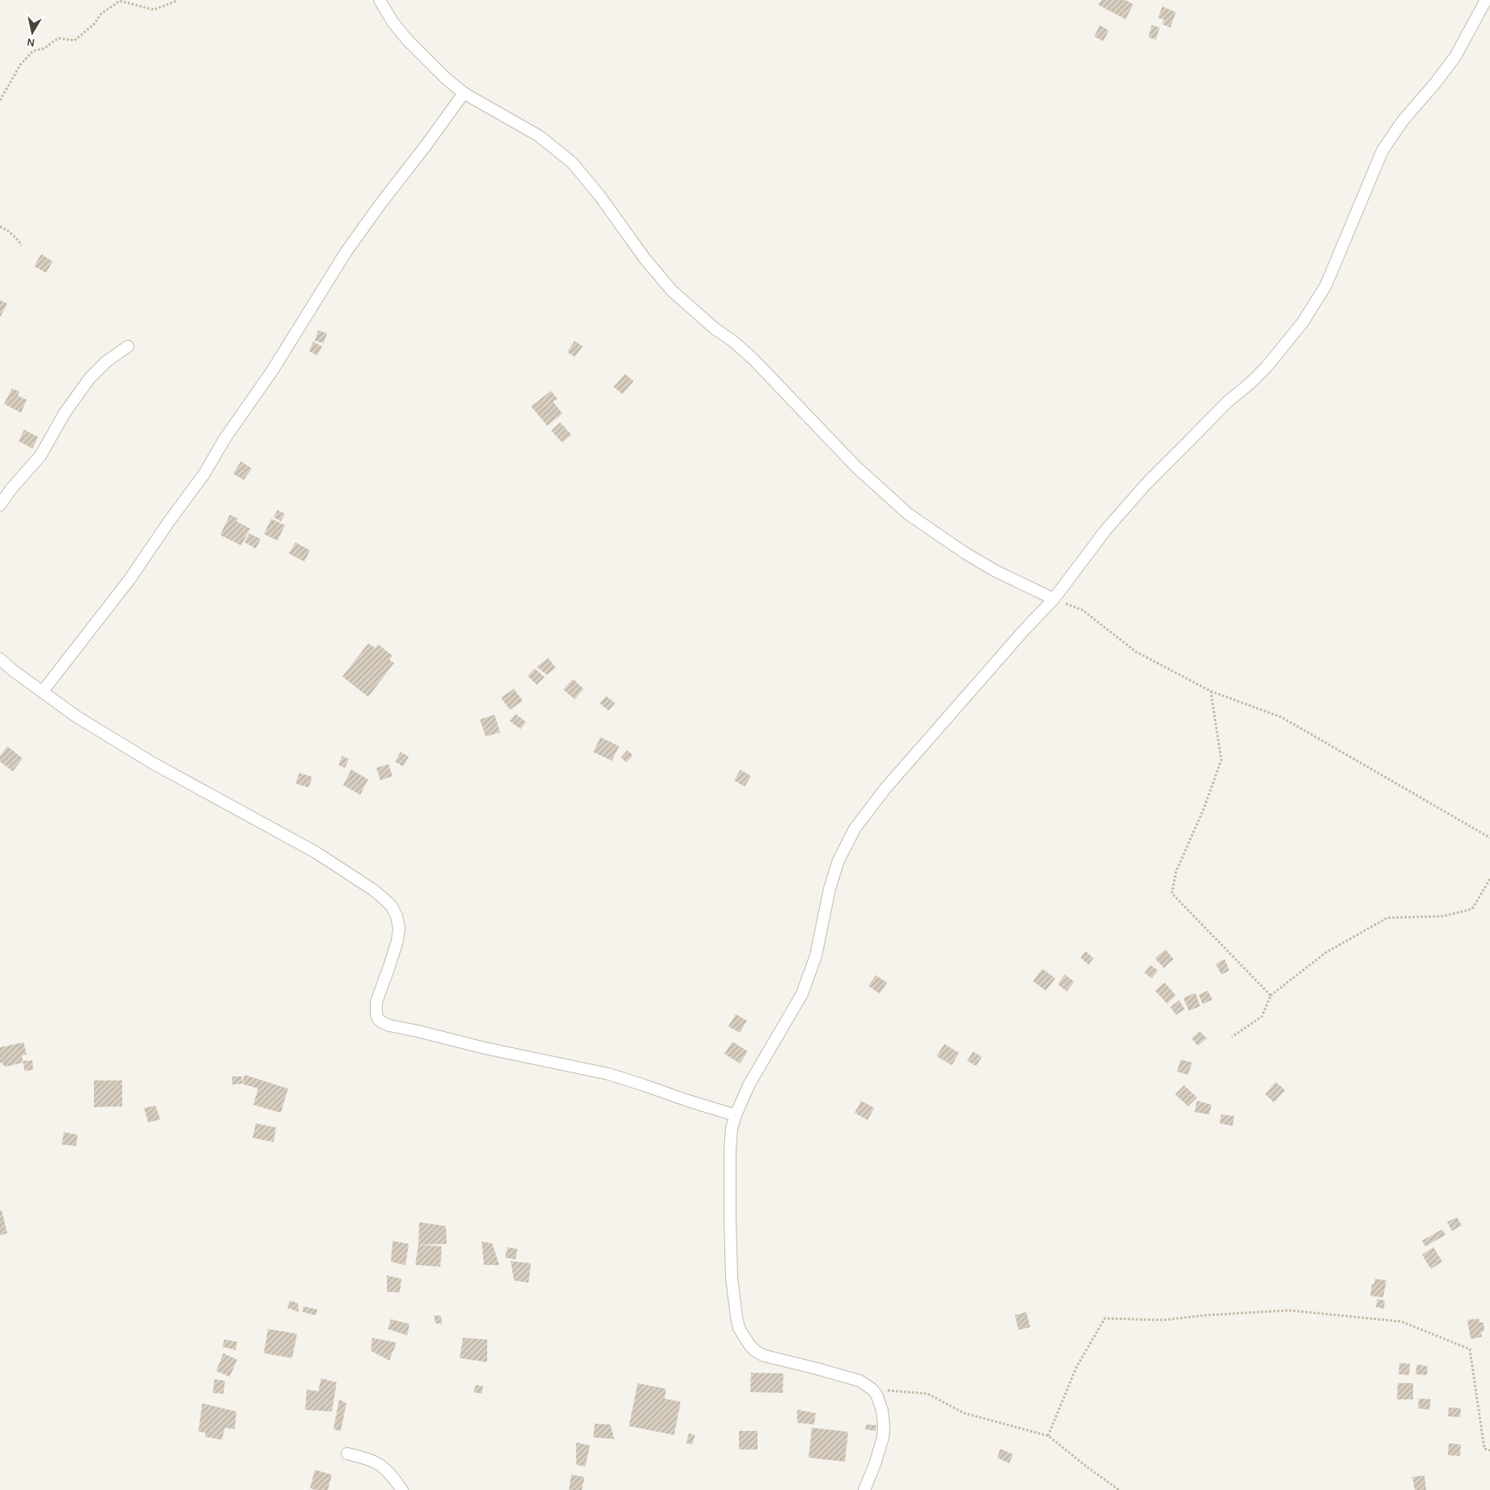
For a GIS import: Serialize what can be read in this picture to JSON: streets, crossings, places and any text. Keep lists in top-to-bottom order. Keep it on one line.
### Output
{"north":"bottom"}
